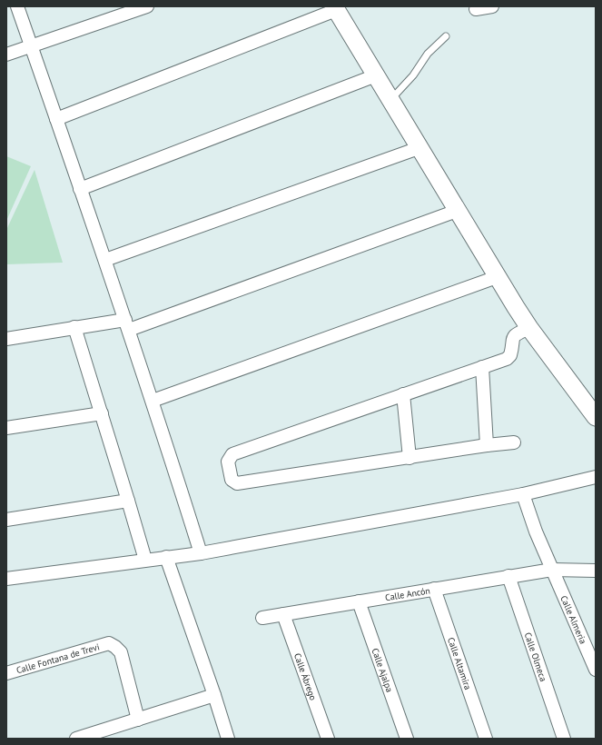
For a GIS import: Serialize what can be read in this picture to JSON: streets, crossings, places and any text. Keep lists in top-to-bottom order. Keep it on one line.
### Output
{"streets":{"street":["Calle Ancón","Calle Almeria","Calle Olmeca","Calle Fontana de Trevi","Calle Altamira","Calle Ajalpa","Calle Ábrego"]},"crossings":[["Calle Ancón","Calle Almeria"],["Calle Ancón","Calle Olmeca"],["Calle Ancón","Calle Altamira"],["Calle Ancón","Calle Ajalpa"],["Calle Ancón","Calle Ábrego"]]}
